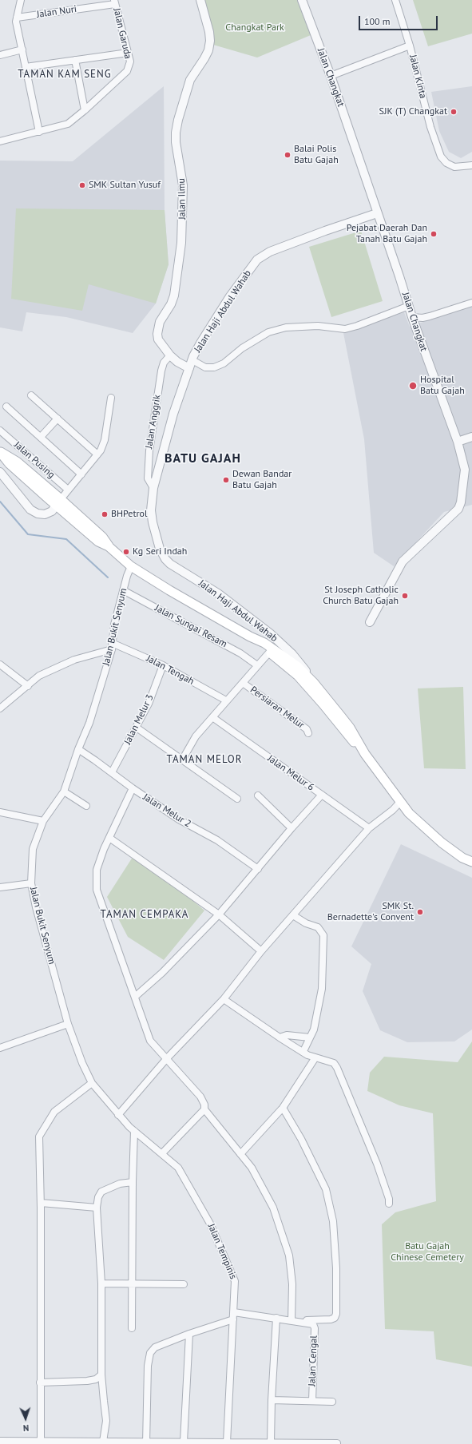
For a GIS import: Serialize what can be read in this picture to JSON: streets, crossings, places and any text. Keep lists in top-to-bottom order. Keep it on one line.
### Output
{"streets":{"street":["Jalan Nuri","Jalan Garuda","Jalan Kinta","Jalan Changkat","Jalan Ilmu","Jalan Haji Abdul Wahab","Jalan Anggrik","Jalan Pusing","Jalan Sungai Resam","Jalan Bukit Senyum","Jalan Tengah","Persiaran Melur","Jalan Melur 3","Jalan Melur 6","Jalan Melur 2","Jalan Tempinis","Jalan Cengal"]},"crossings":[["Jalan Nuri","Jalan Garuda"],["Jalan Changkat","Jalan Haji Abdul Wahab"],["Jalan Ilmu","Jalan Haji Abdul Wahab"],["Jalan Ilmu","Jalan Anggrik"],["Jalan Haji Abdul Wahab","Jalan Anggrik"],["Jalan Sungai Resam","Jalan Bukit Senyum"],["Jalan Bukit Senyum","Jalan Tengah"],["Jalan Bukit Senyum","Jalan Melur 2"],["Jalan Bukit Senyum","Jalan Tempinis"],["Jalan Tengah","Jalan Melur 3"],["Jalan Melur 3","Jalan Melur 2"],["Jalan Tempinis","Jalan Cengal"]],"districts":["TAMAN KAM SENG","BATU GAJAH","TAMAN MELOR","TAMAN CEMPAKA"],"parks":["Changkat Park","Batu Gajah Chinese Cemetery"],"places":["SJK (T) Changkat","Balai Polis Batu Gajah","SMK Sultan Yusuf","Pejabat Daerah Dan Tanah Batu Gajah","Hospital Batu Gajah","Dewan Bandar Batu Gajah","BHPetrol","Kg Seri Indah","St Joseph Catholic Church Batu Gajah","SMK St. Bernadette's Convent"],"scale_bar":"100 m","north":"bottom"}
